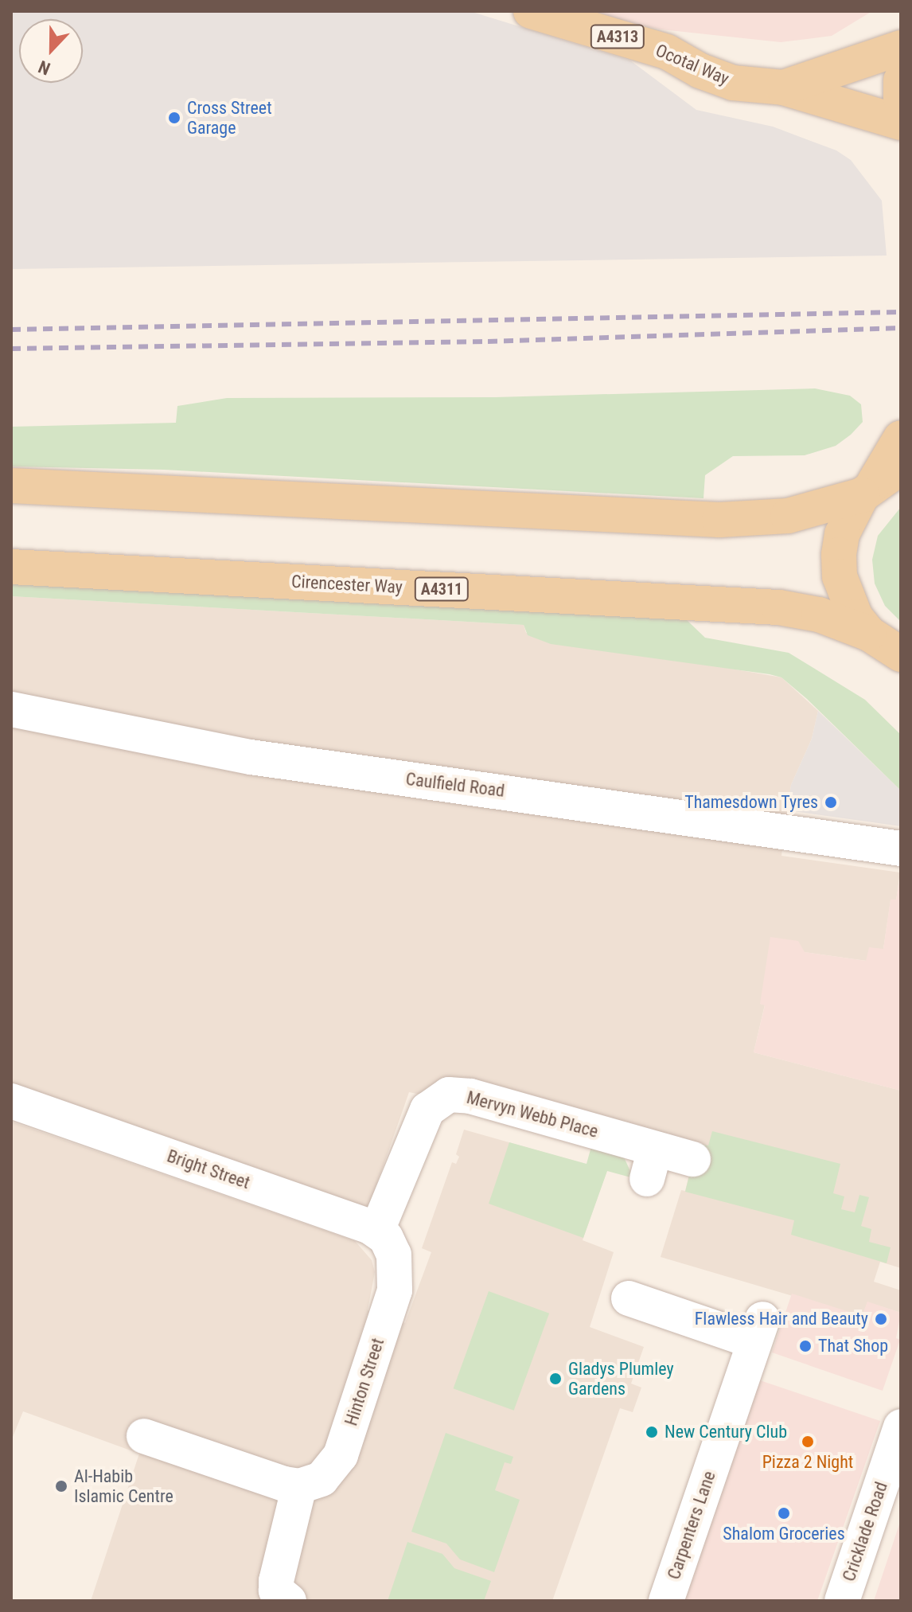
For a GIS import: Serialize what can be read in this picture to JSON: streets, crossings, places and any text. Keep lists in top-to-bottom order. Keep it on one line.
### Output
{"streets":{"main road":["A4313","Ocotal Way","Cirencester Way","A4311"],"street":["Caulfield Road","Mervyn Webb Place","Bright Street","Hinton Street","Carpenters Lane","Cricklade Road"]},"crossings":[["Cirencester Way","A4311"],["Mervyn Webb Place","Bright Street"],["Mervyn Webb Place","Hinton Street"],["Bright Street","Hinton Street"]],"places":["Cross Street Garage","Thamesdown Tyres","Flawless Hair and Beauty","That Shop","Gladys Plumley Gardens","New Century Club","Pizza 2 Night","Al-Habib Islamic Centre","Shalom Groceries"],"north":"bottom"}
